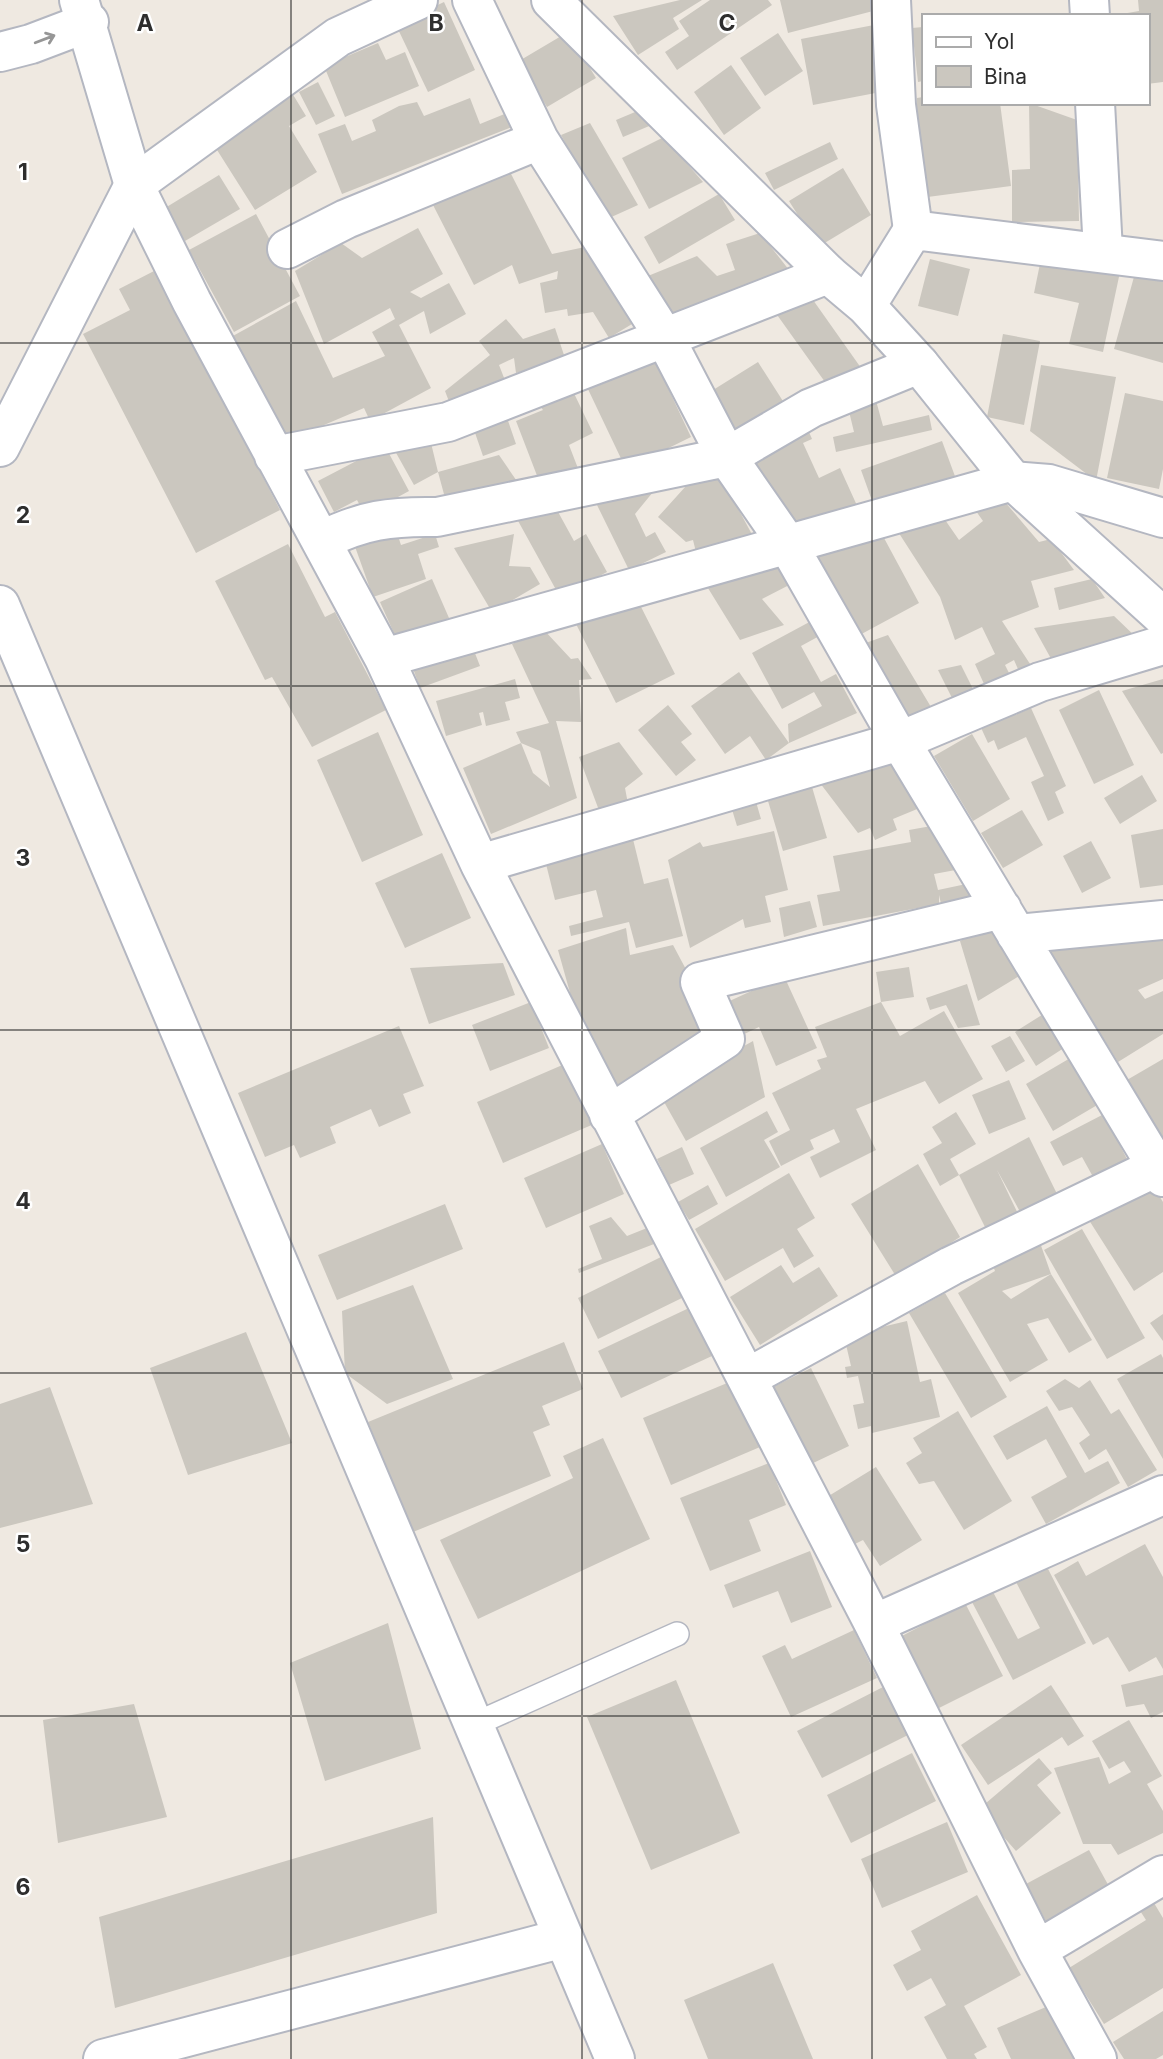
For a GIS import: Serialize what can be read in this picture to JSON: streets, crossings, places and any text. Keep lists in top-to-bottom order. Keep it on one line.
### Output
{"legend":["Yol","Bina"],"grid":{"columns":["A","B","C"],"rows":["1","2","3","4","5","6"]}}
